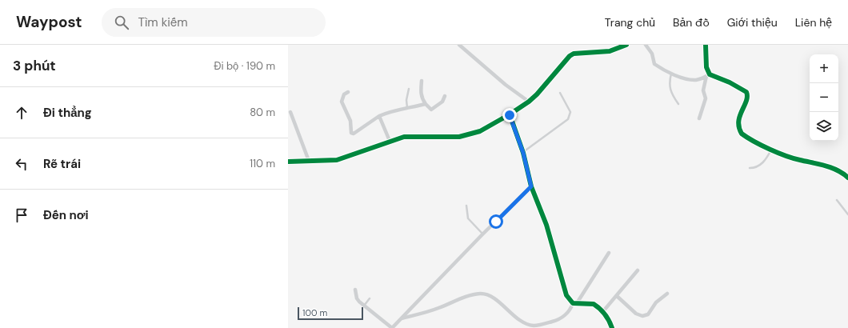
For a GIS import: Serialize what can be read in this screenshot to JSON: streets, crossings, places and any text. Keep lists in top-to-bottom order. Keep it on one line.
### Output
{"scale_bar":"100 m","page":{"header":"Waypost","search":"Tìm kiếm","nav":["Trang chủ","Bản đồ","Giới thiệu","Liên hệ"],"heading":["3 phút","Đi bộ · 190 m"],"map_buttons":["+","−"],"list":[["Đi thẳng","80 m"],["Rẽ trái","110 m"],"Đến nơi"],"scale":"100 m"}}
